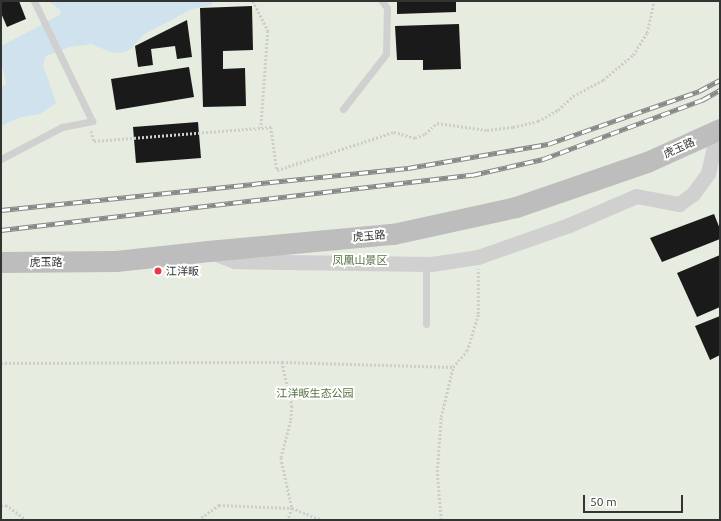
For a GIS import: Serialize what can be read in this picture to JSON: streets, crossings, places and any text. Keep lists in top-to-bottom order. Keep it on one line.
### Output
{"streets":{"street":["虎玉路"]},"parks":["凤凰山景区","江洋畈生态公园"],"places":["江洋畈"],"scale_bar":"50 m"}
